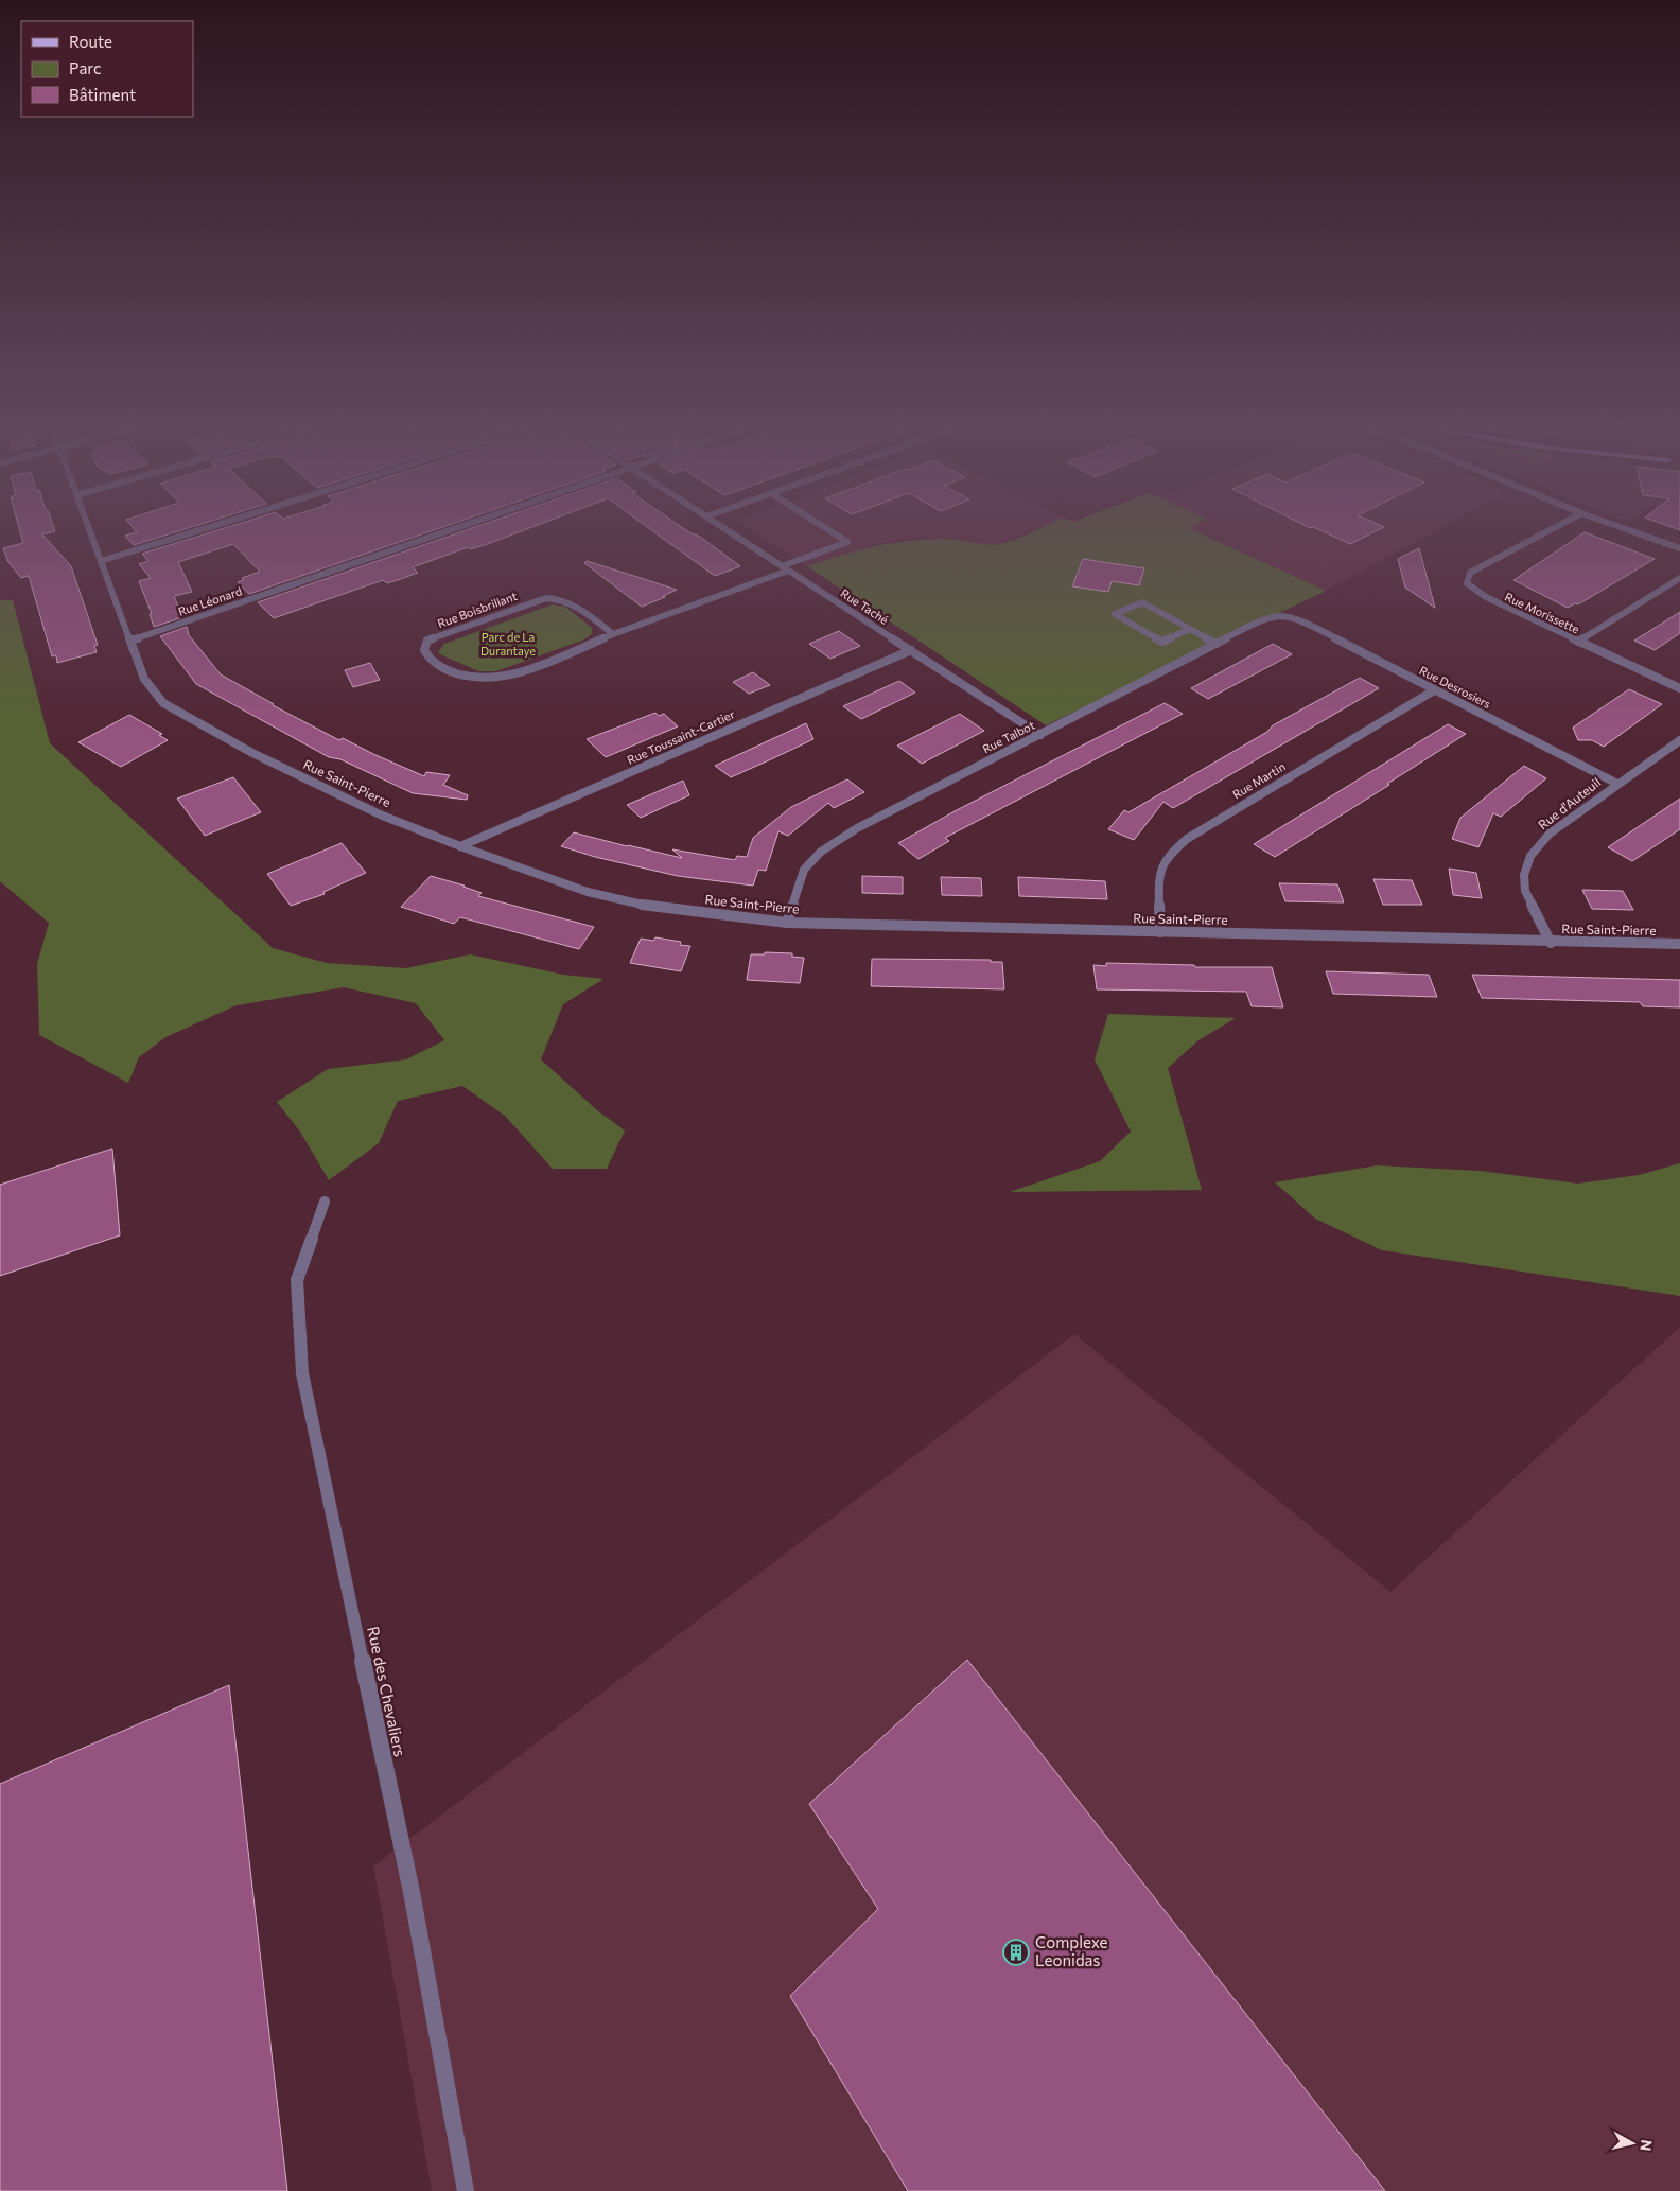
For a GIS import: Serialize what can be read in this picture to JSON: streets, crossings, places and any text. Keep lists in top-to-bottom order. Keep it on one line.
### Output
{"streets":{"street":["Rue Léonard","Rue Taché","Rue Boisbrillant","Rue Morissette","Rue Desrosiers","Rue Toussaint-Cartier","Rue Talbot","Rue Martin","Rue Saint-Pierre","Rue d'Auteuil","Rue des Chevaliers"]},"crossings":[["Rue Léonard","Rue Saint-Pierre"],["Rue Taché","Rue Boisbrillant"],["Rue Taché","Rue Toussaint-Cartier"],["Rue Taché","Rue Talbot"],["Rue Desrosiers","Rue Talbot"],["Rue Desrosiers","Rue Martin"],["Rue Desrosiers","Rue d'Auteuil"],["Rue Toussaint-Cartier","Rue Saint-Pierre"],["Rue Talbot","Rue Saint-Pierre"],["Rue Martin","Rue Saint-Pierre"],["Rue Saint-Pierre","Rue d'Auteuil"]],"parks":["Parc de La Durantaye"],"places":{"building":["Complexe Leonidas"]},"legend":["Route","Parc","Bâtiment"],"north":"right"}
